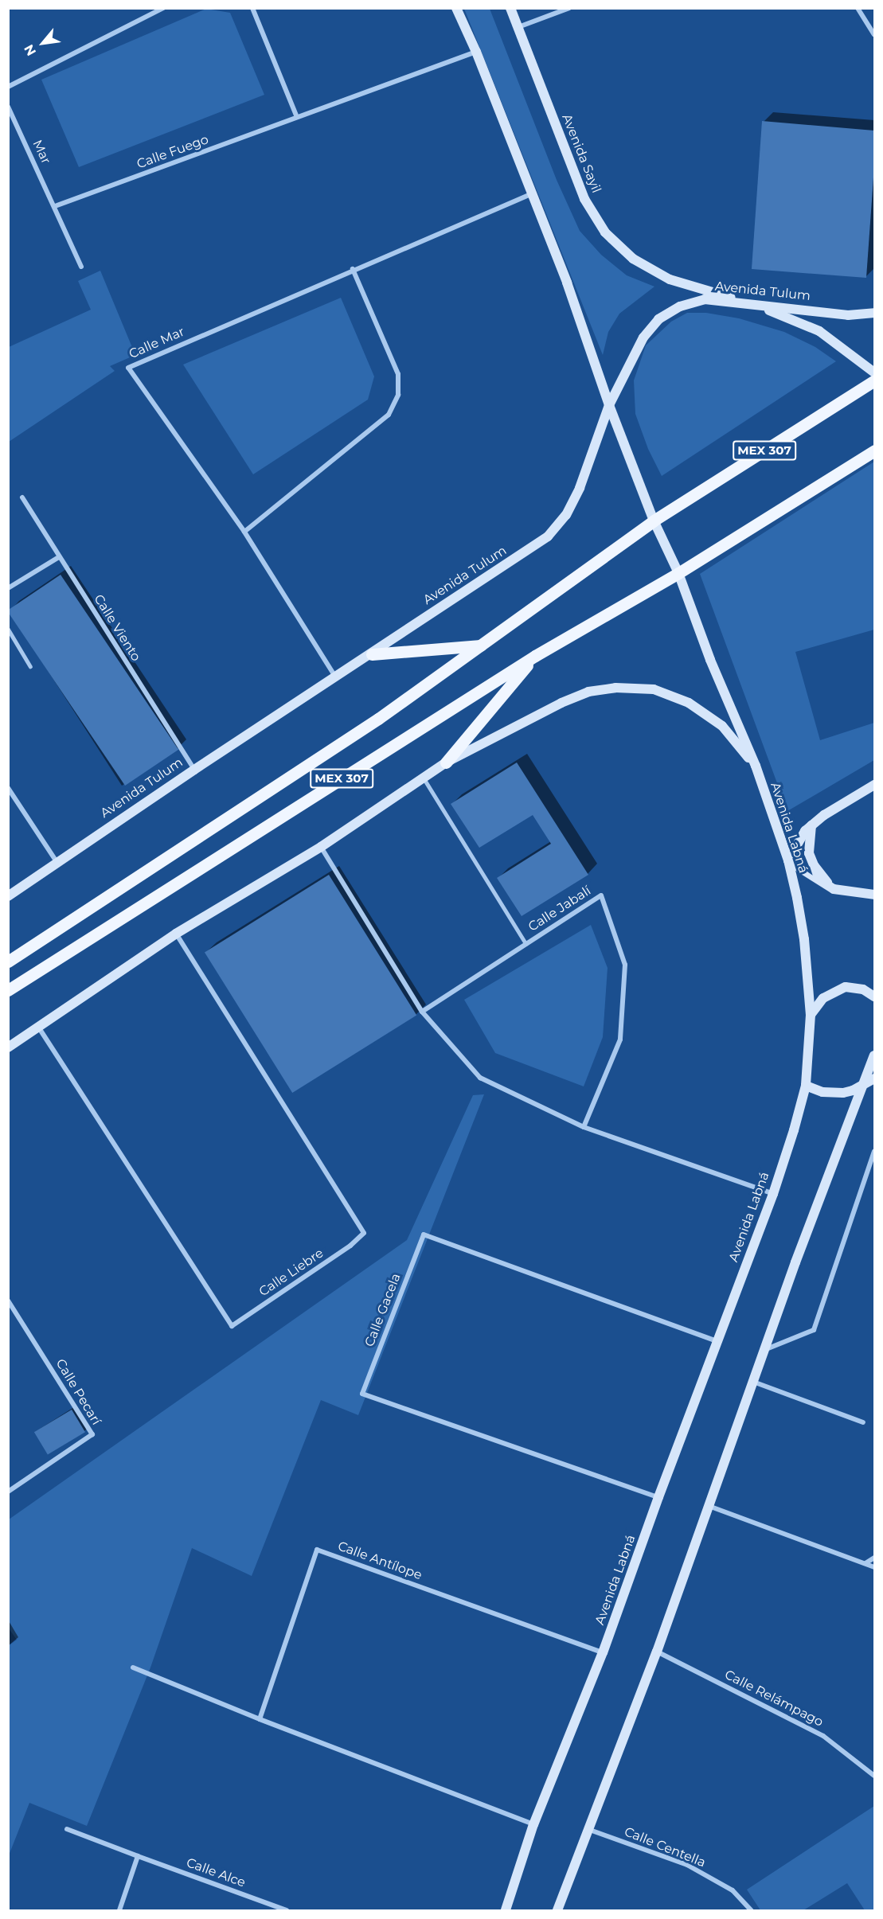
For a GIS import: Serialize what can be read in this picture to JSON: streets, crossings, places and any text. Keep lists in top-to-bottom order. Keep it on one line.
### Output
{"streets":{"main road":["MEX 307"],"street":["Mar","Calle Fuego","Avenida Sayil","Avenida Tulum","Calle Mar","Calle Viento","Avenida Labná","Calle Jabalí","Calle Liebre","Calle Gacela","Calle Pecarí","Calle Antílope","Calle Relámpago","Calle Centella","Calle Alce"]},"crossings":[["Mar","Calle Fuego"],["Avenida Sayil","Avenida Tulum"],["Avenida Tulum","Calle Mar"],["Avenida Tulum","Calle Viento"],["MEX 307","Avenida Labná"],["Avenida Labná","Calle Gacela"],["Avenida Labná","Calle Antílope"]],"north":"bottom left"}
